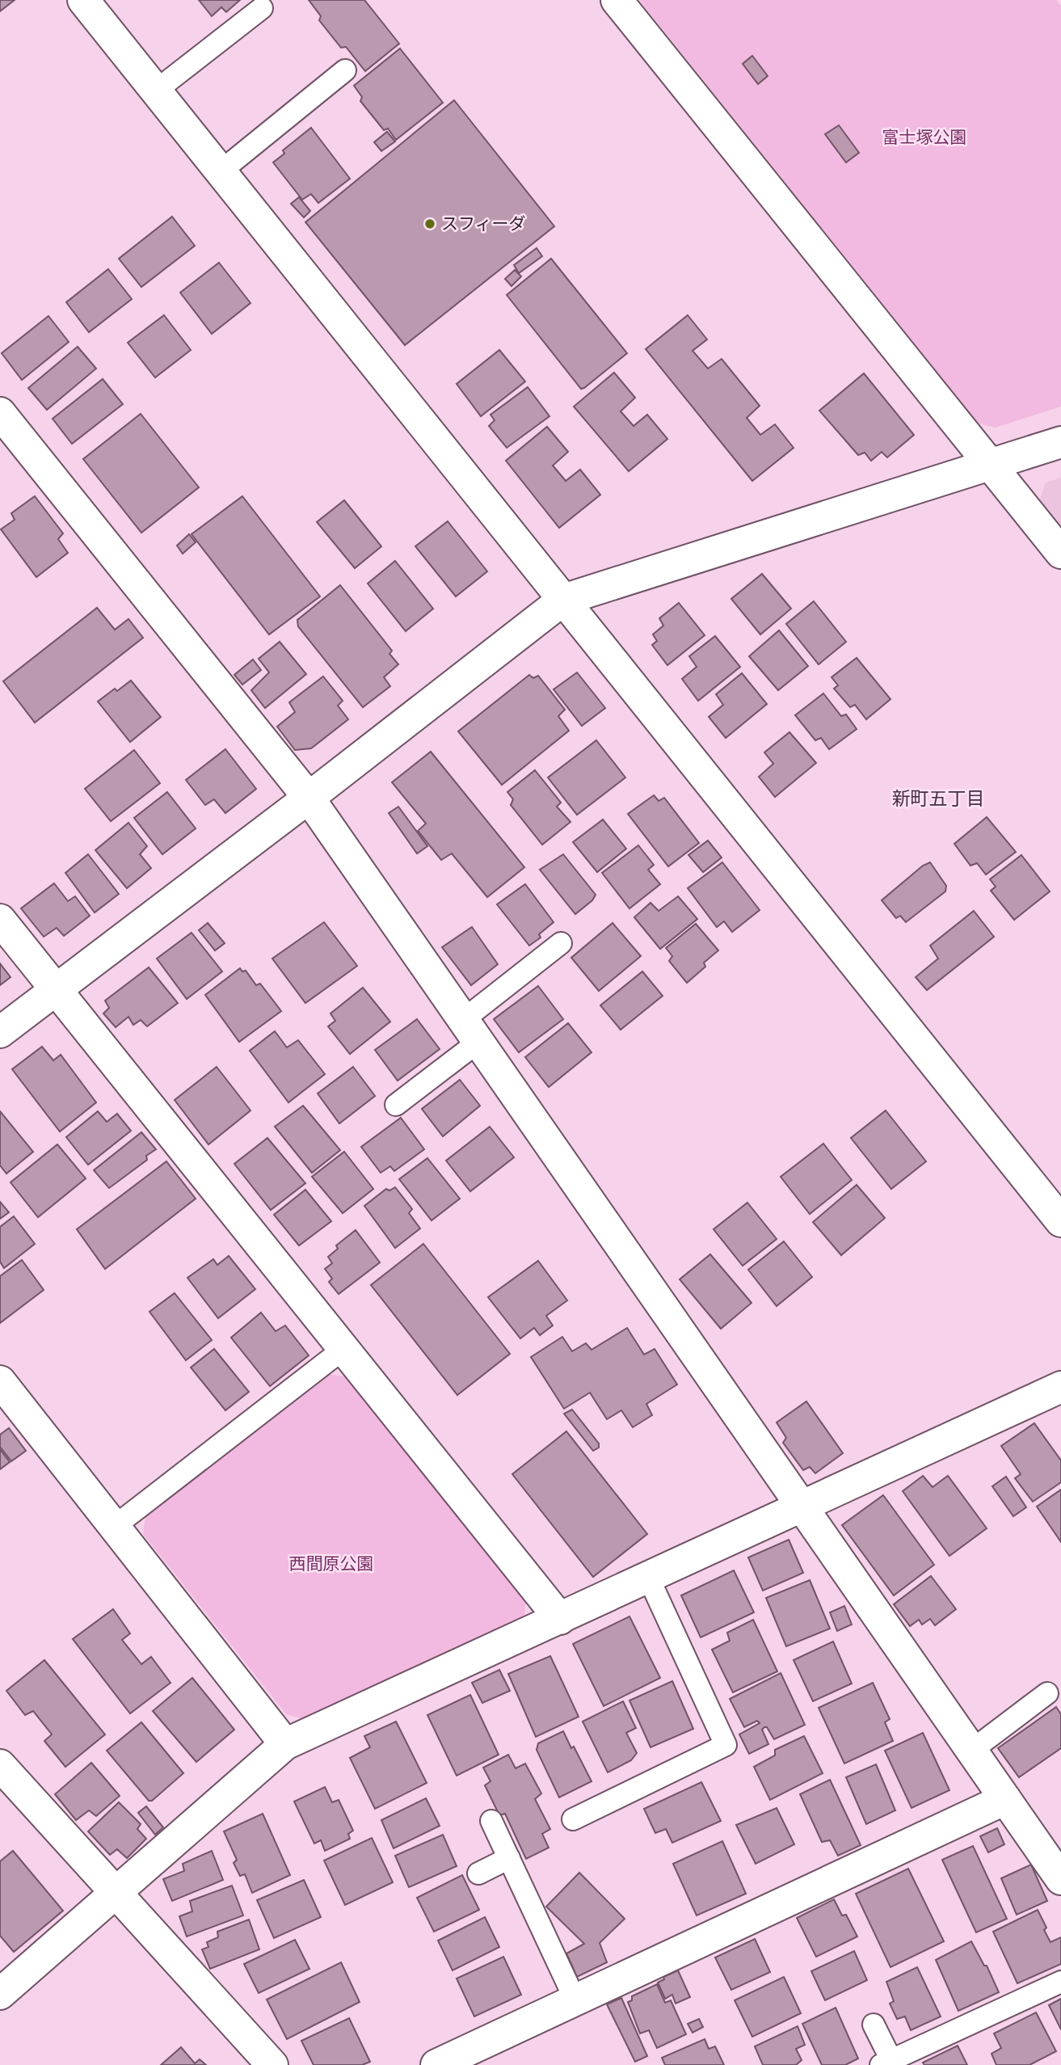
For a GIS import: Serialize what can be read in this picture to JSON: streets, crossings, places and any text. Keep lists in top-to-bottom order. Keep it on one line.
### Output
{"districts":["新町五丁目"],"parks":["富士塚公園","西間原公園"],"places":["スフィーダ"]}
